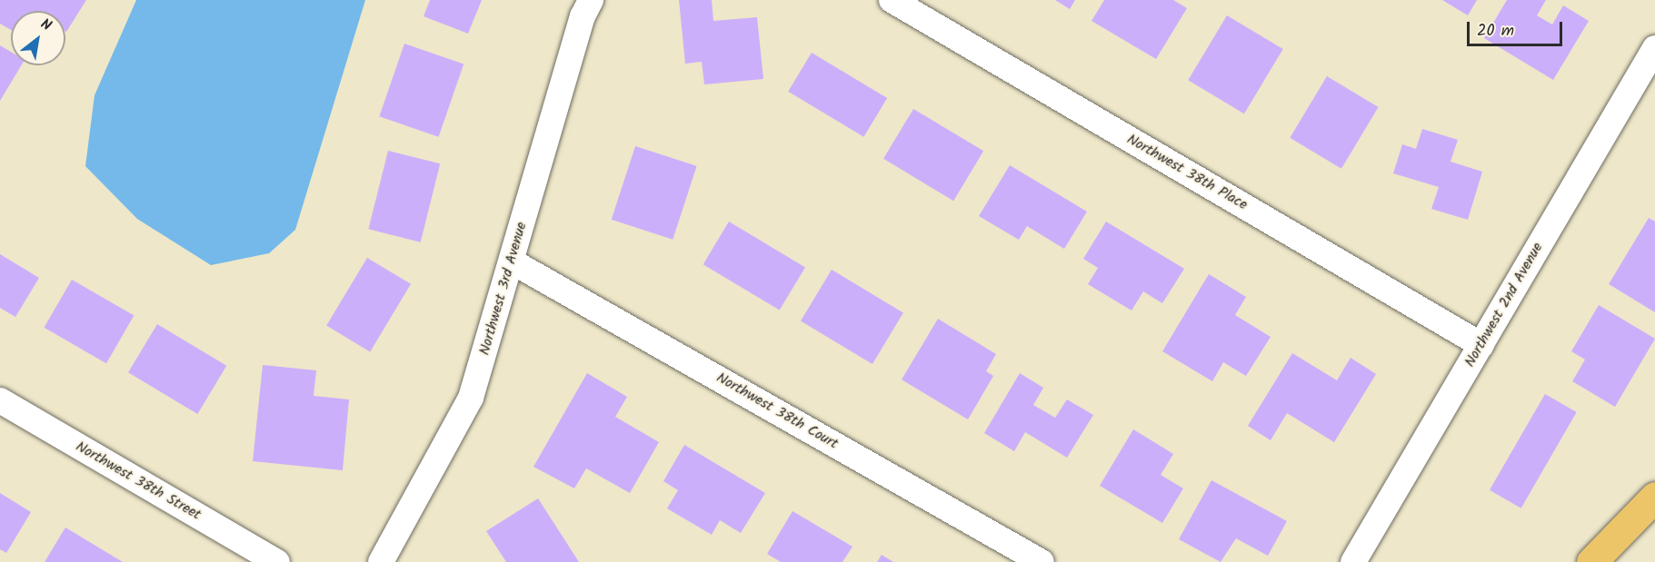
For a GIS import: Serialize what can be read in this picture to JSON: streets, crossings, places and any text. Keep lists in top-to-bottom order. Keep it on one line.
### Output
{"streets":{"street":["Northwest 38th Place","Northwest 3rd Avenue","Northwest 2nd Avenue","Northwest 38th Court","Northwest 38th Street"]},"crossings":[["Northwest 38th Place","Northwest 2nd Avenue"],["Northwest 3rd Avenue","Northwest 38th Court"]],"scale_bar":"20 m","north":"top right"}
